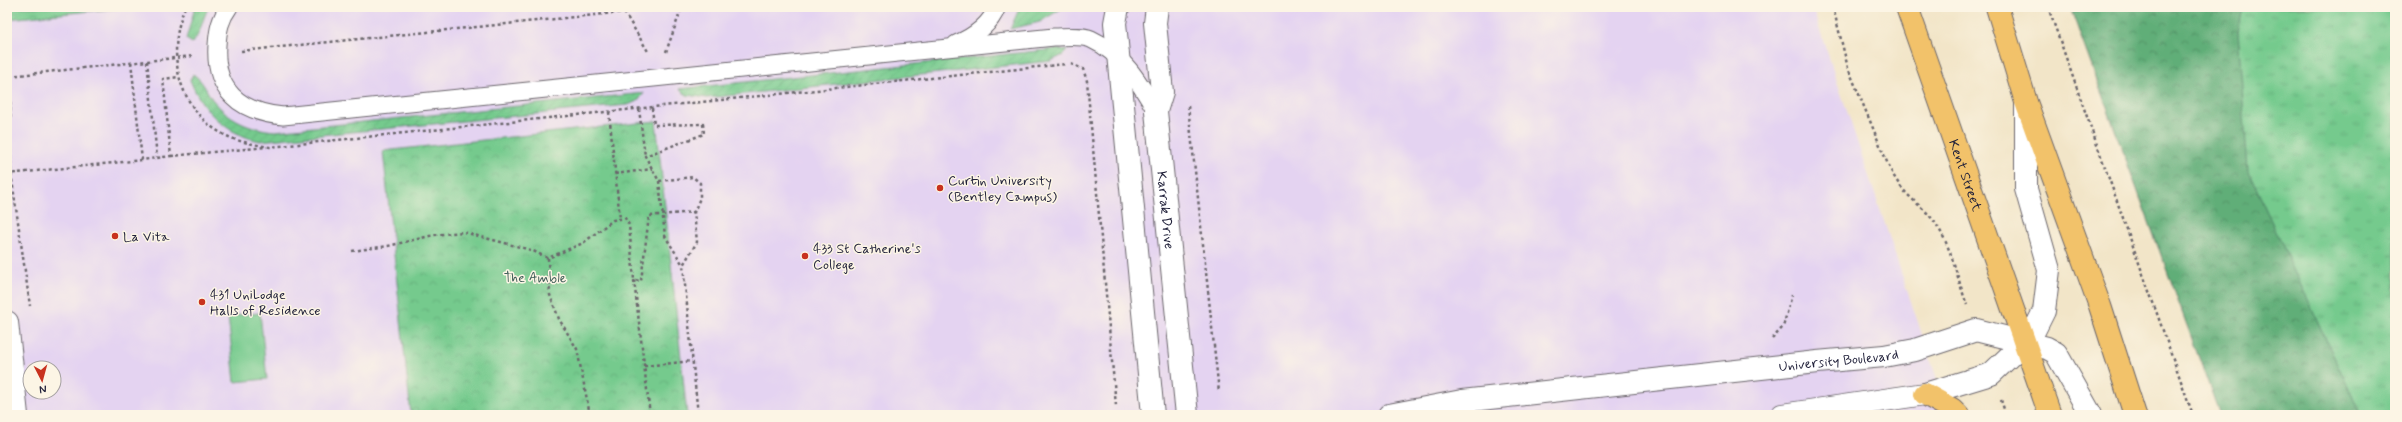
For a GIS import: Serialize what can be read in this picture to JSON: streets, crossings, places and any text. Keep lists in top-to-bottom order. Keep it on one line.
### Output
{"streets":{"main road":["Kent Street"],"street":["Karrak Drive","University Boulevard"]},"crossings":[["Kent Street","University Boulevard"]],"parks":["The Amble"],"places":["Curtin University (Bentley Campus)","La Vita","433 St Catherine's College","431 UniLodge Halls of Residence"],"north":"bottom"}
